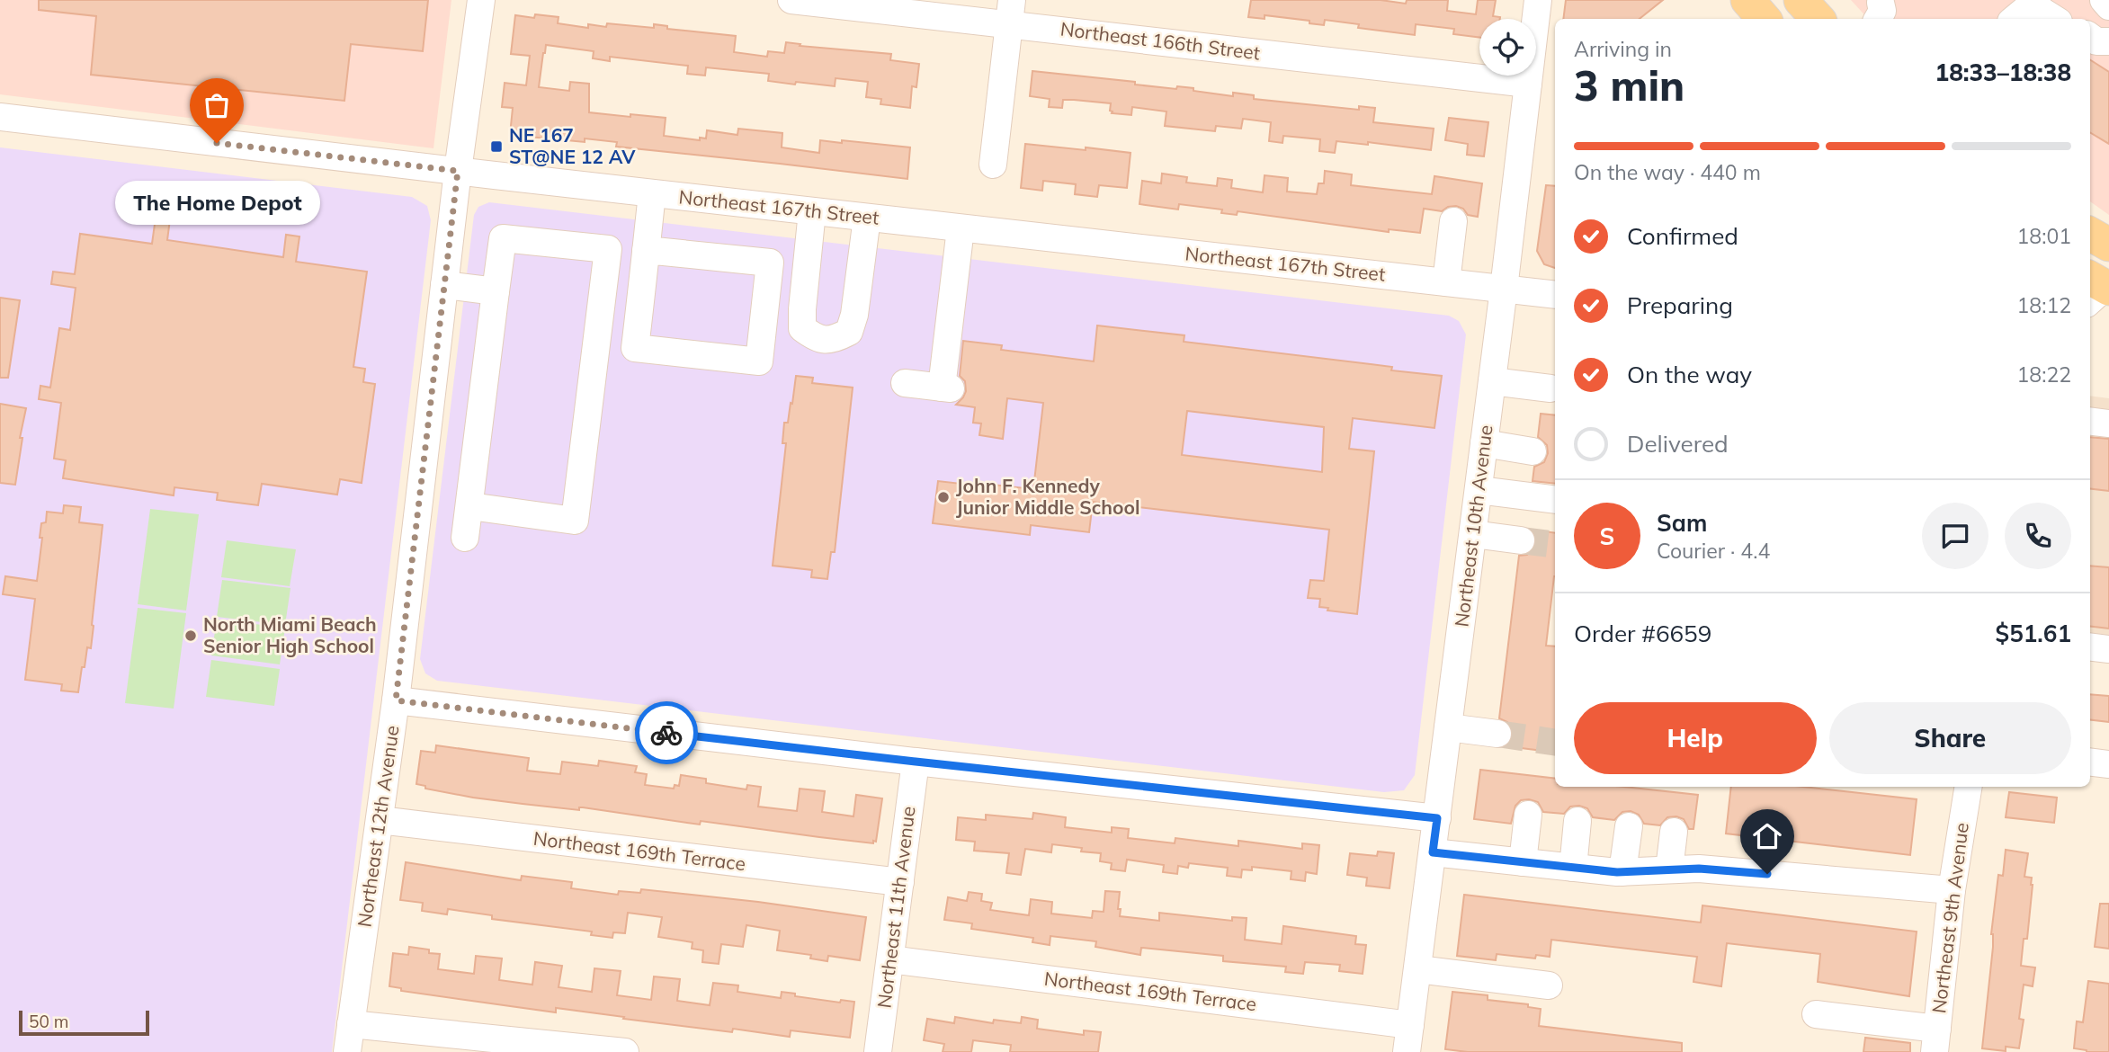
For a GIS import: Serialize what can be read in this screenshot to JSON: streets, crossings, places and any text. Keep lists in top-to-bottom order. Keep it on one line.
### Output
{"streets":{"street":["Northeast 166th Street","Northeast 167th Street","Northeast 10th Avenue","Northeast 12th Avenue","Northeast 169th Terrace","Northeast 11th Avenue","Northeast 9th Avenue"]},"crossings":[["Northeast 166th Street","Northeast 10th Avenue"],["Northeast 167th Street","Northeast 10th Avenue"],["Northeast 167th Street","Northeast 12th Avenue"],["Northeast 10th Avenue","Northeast 169th Terrace"],["Northeast 12th Avenue","Northeast 169th Terrace"],["Northeast 169th Terrace","Northeast 11th Avenue"]],"places":{"other":["The Home Depot","John F. Kennedy Junior Middle School","North Miami Beach Senior High School"],"transit":["NE 167 ST@NE 12 AV"]},"scale_bar":"50 m","page":{"heading":["3 min","Arriving in","18:33–18:38"],"panel":["Sam","Courier · 4.4","Order #6659","$51.61"],"bar":"On the way · 440 m","bubble":"The Home Depot","list":[["Confirmed","18:01"],["Preparing","18:12"],["On the way","18:22"],"Delivered"],"round":"S","buttons":["Help","Share"],"scale":"50 m"}}
